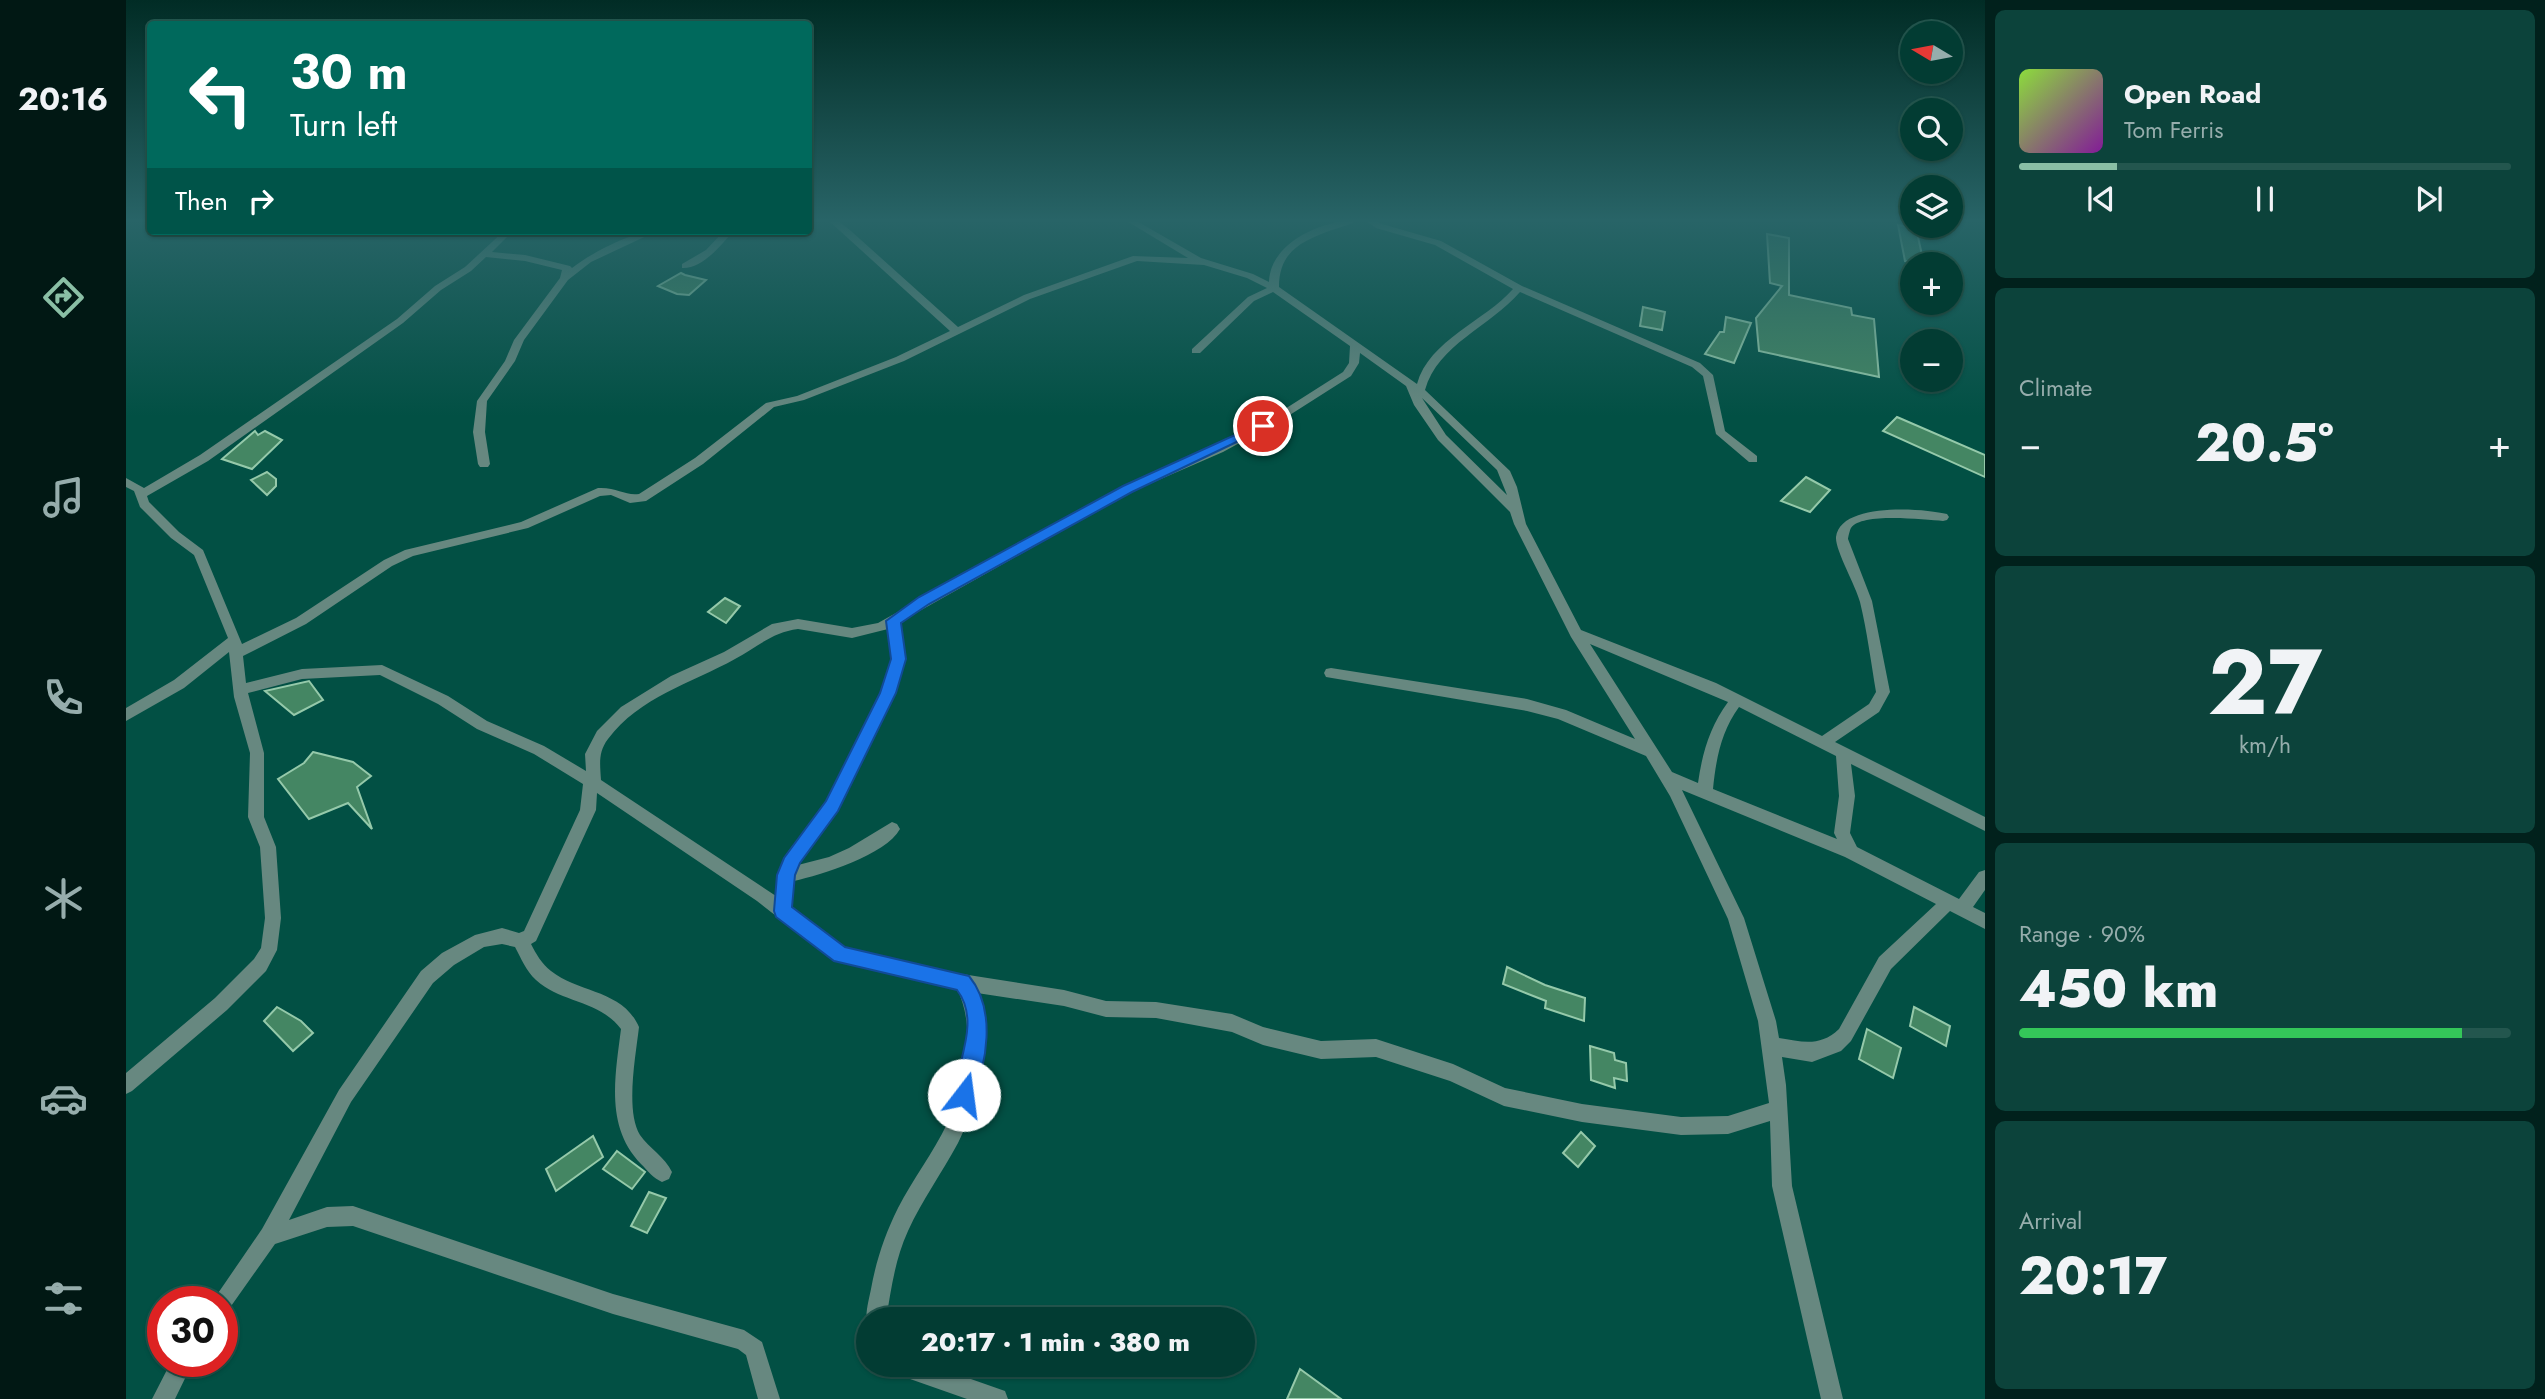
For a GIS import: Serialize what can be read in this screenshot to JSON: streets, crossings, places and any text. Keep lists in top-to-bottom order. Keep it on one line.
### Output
{"north":"left","page":{"tabs":"20:16","map_buttons":["+","−"],"turn":["30 m","Turn left"],"song":["Open Road","Tom Ferris"],"then":"Then","tile":["Climate",["27","km/h"],["Range · 90%","450 km"],["Arrival","20:17"]],"heat":["−","20.5°","+"],"limit":"30","trip":"20:17 · 1 min · 380 m"}}
